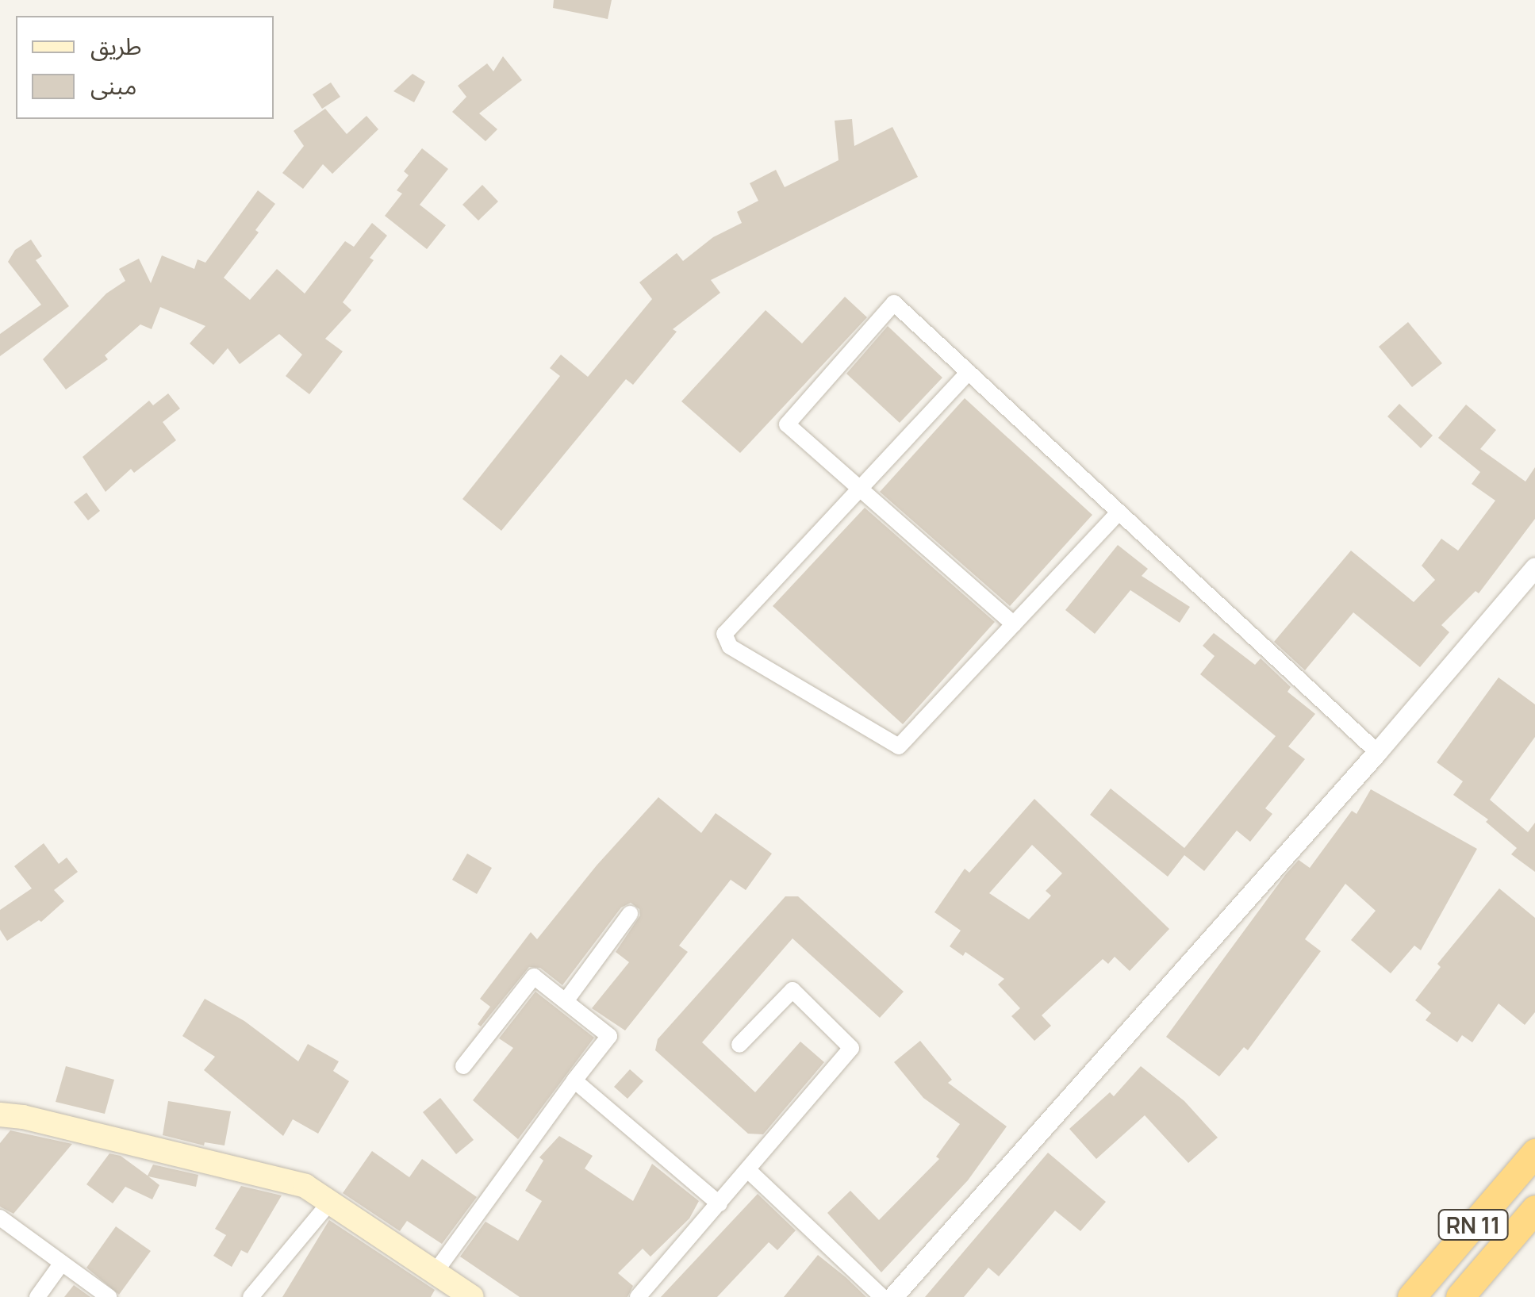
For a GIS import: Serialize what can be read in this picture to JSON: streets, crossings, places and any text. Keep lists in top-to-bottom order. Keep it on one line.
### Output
{"streets":{"highway":["RN 11"]},"legend":["طريق","مبنى"]}
